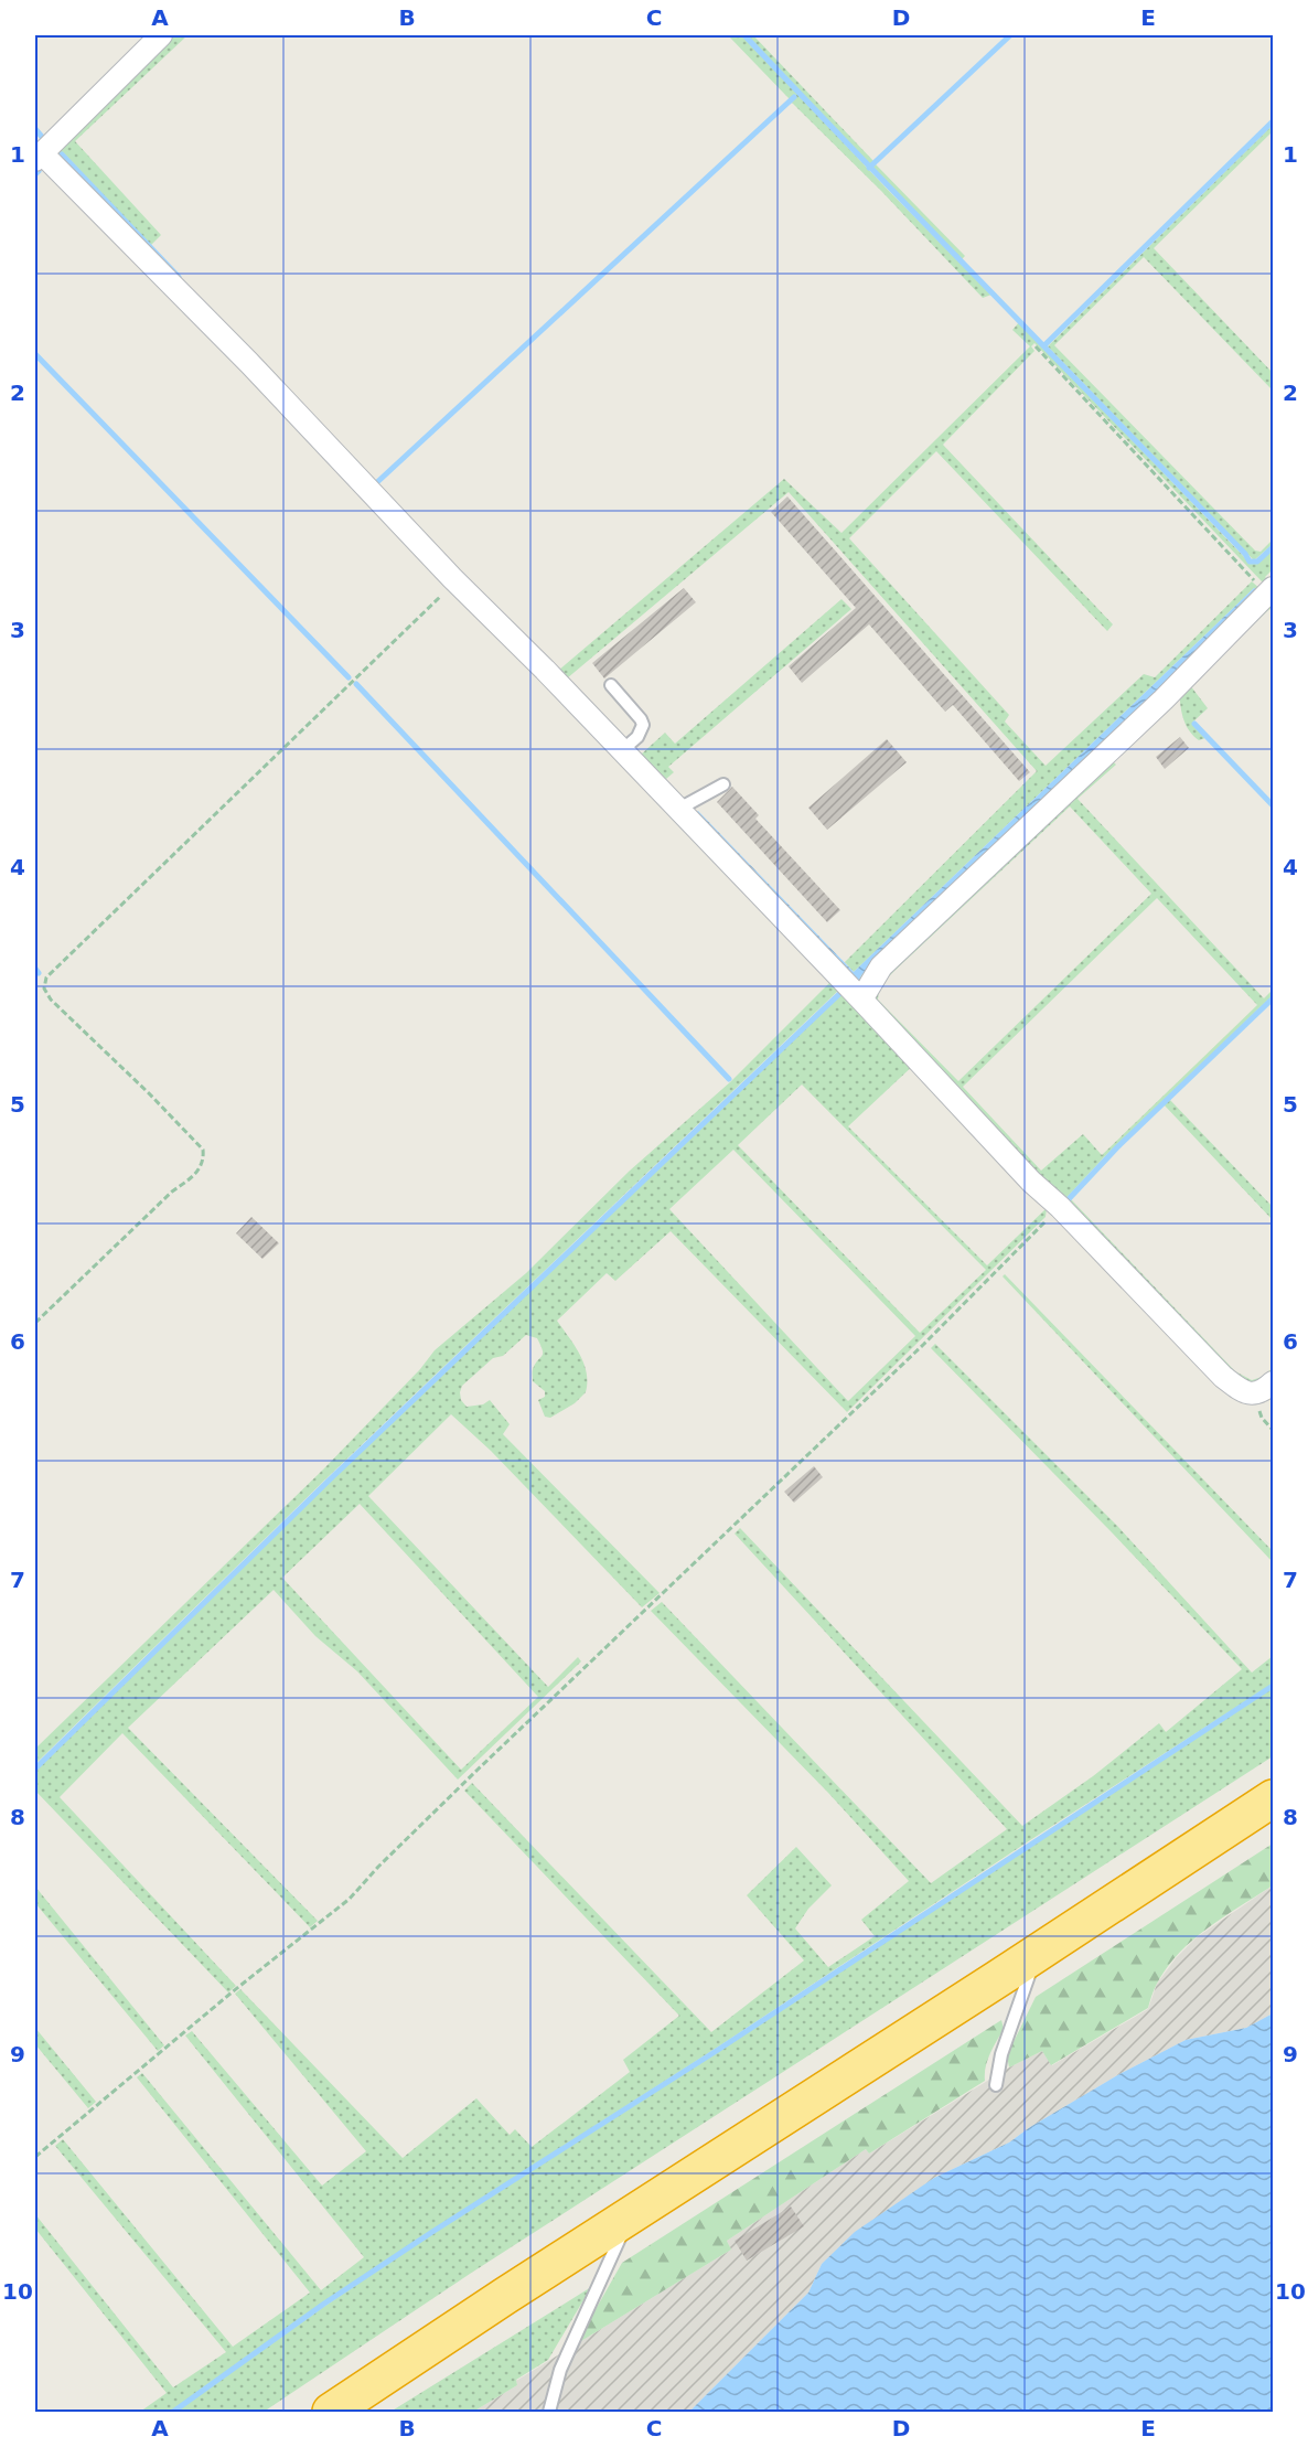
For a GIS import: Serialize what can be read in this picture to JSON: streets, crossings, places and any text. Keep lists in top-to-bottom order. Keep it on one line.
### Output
{"grid":{"columns":["A","B","C","D","E"],"rows":["1","2","3","4","5","6","7","8","9","10"]}}
